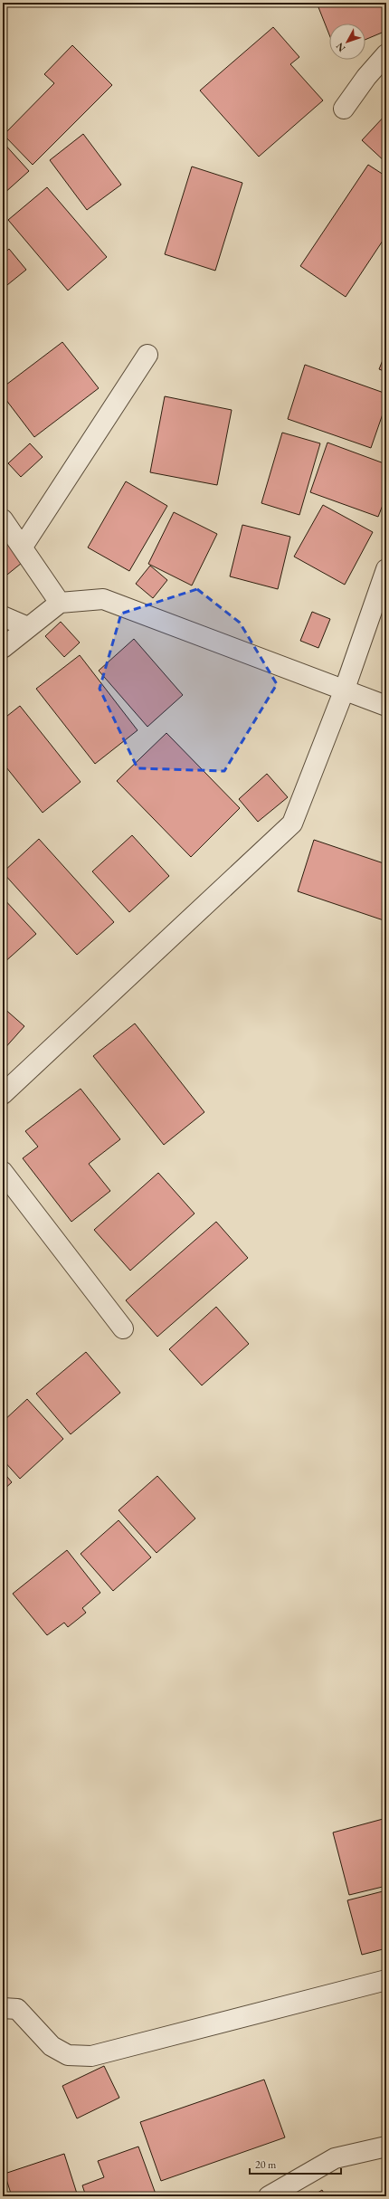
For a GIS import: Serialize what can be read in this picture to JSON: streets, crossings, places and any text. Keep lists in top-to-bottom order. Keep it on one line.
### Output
{"scale_bar":"20 m","north":"bottom left"}
